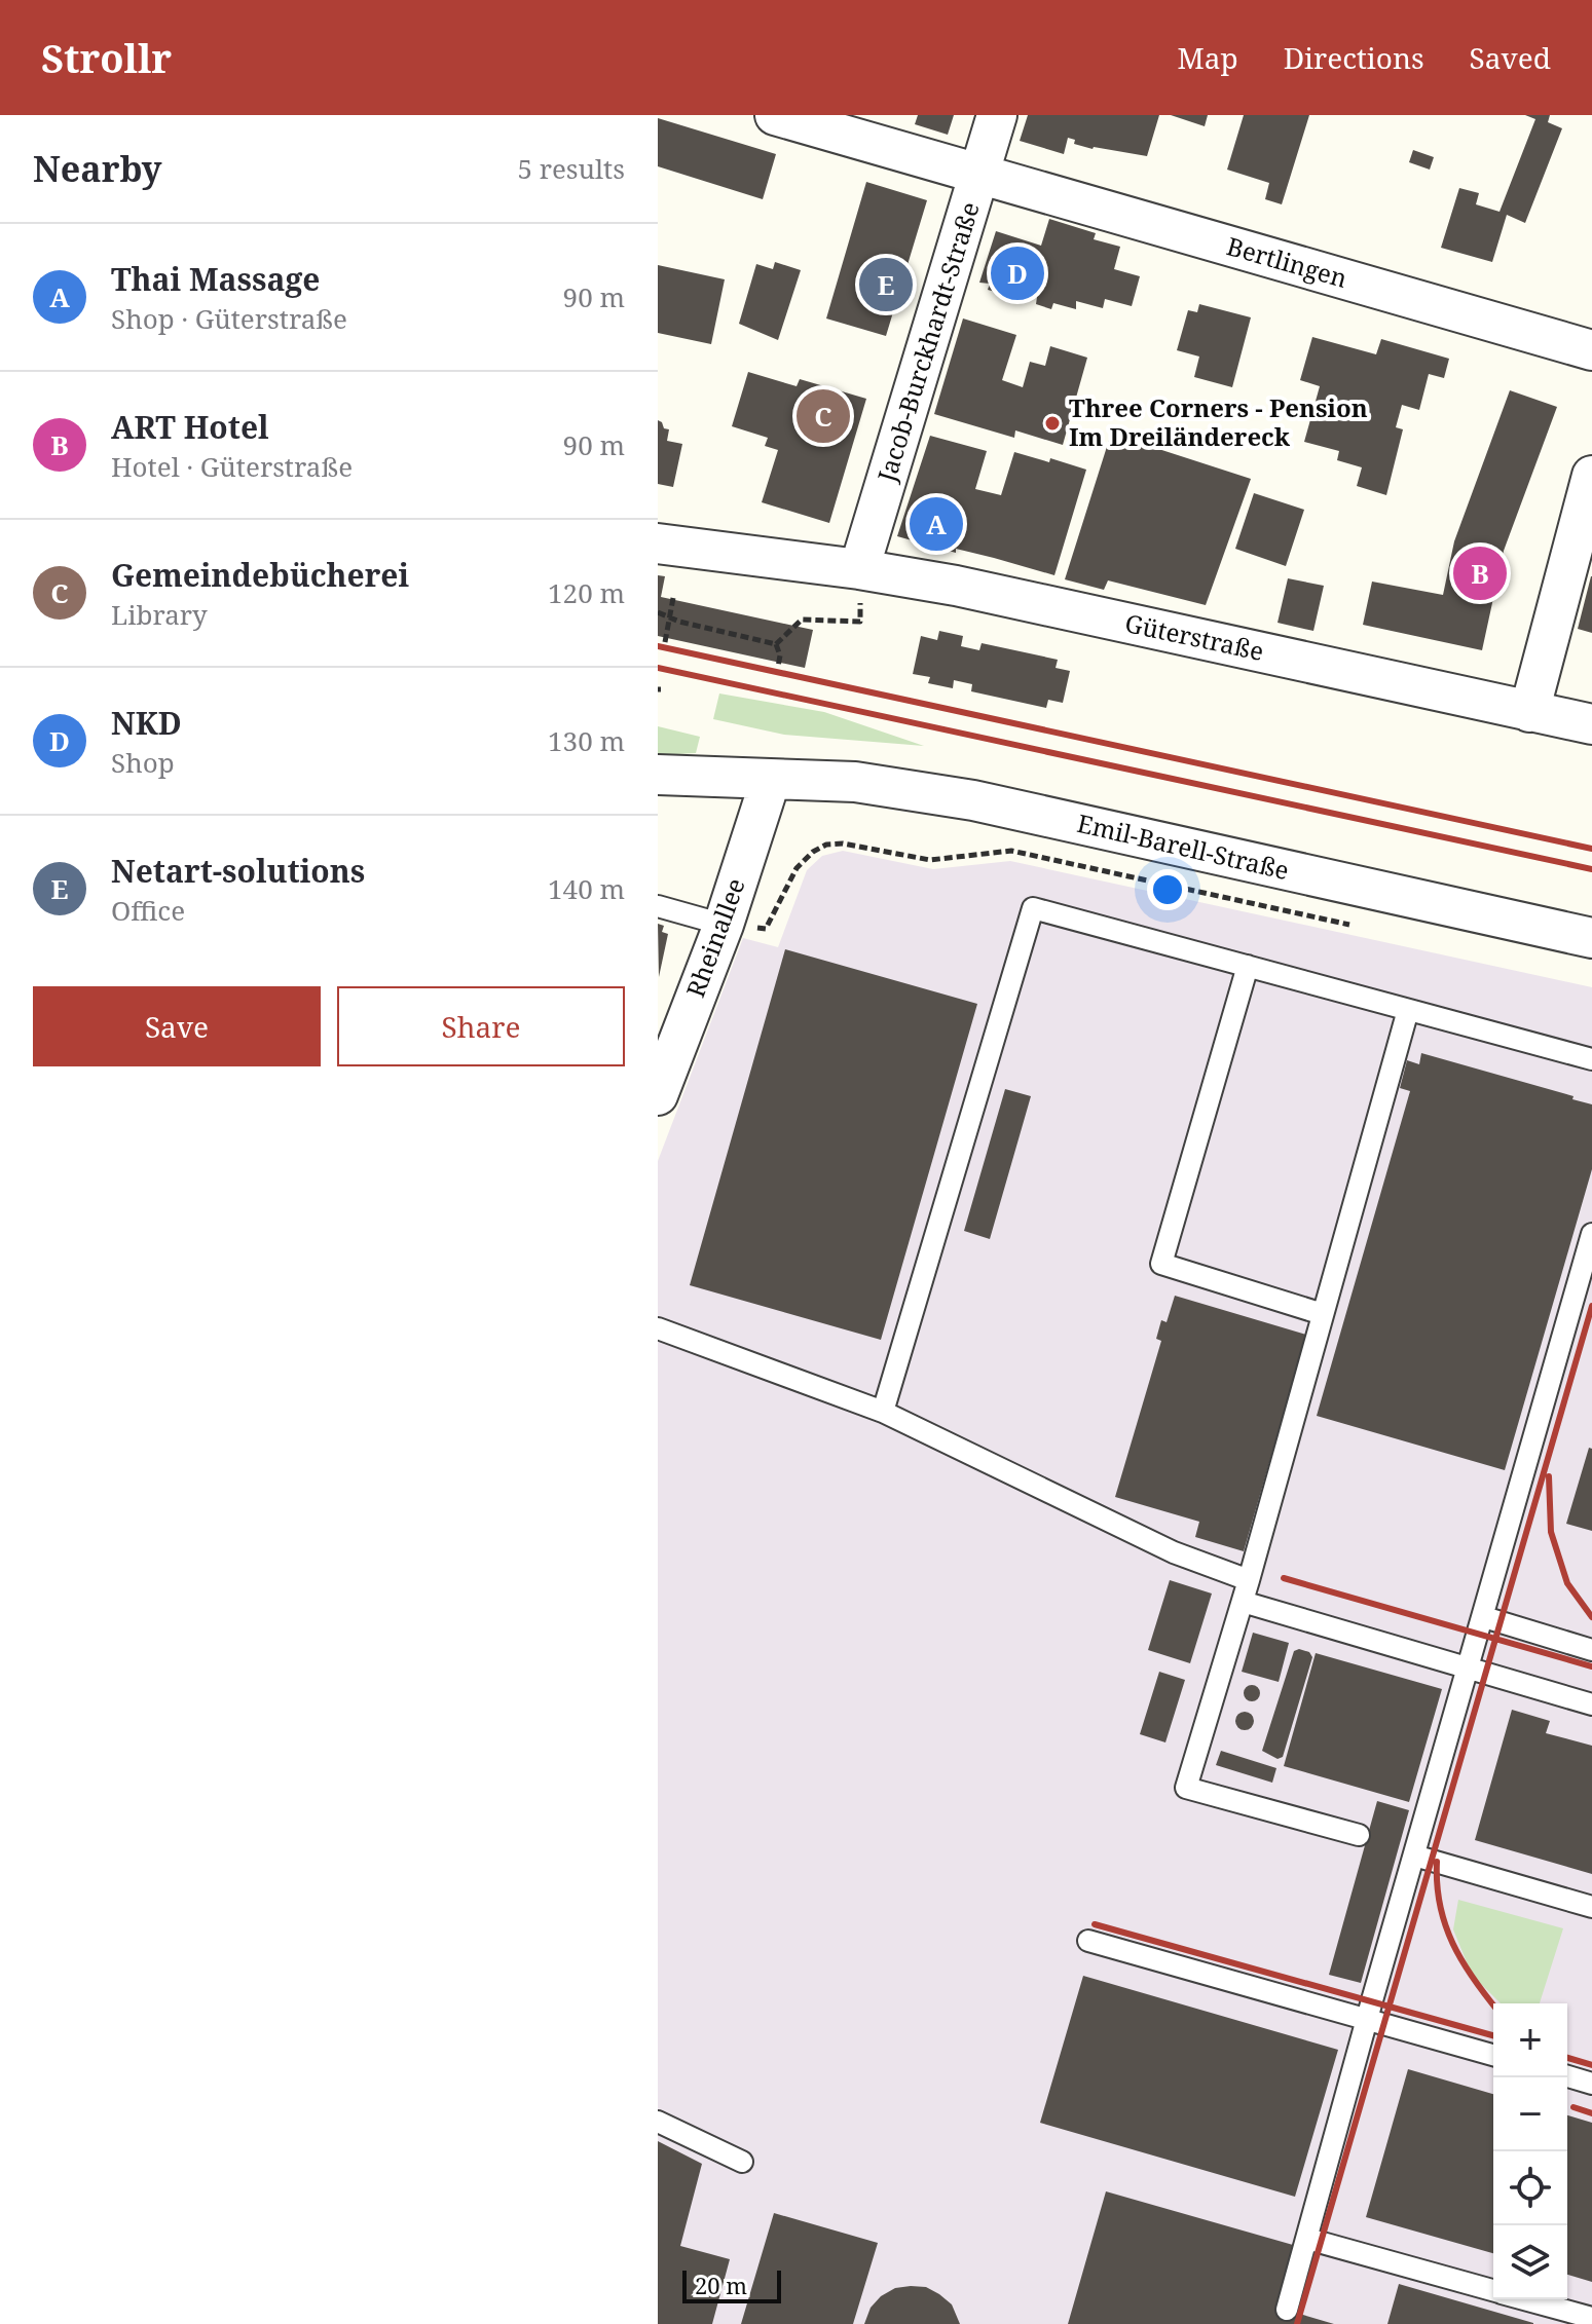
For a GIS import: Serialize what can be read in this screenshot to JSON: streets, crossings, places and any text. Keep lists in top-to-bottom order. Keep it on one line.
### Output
{"streets":{"street":["Bertlingen","Jacob-Burckhardt-Straße","Güterstraße","Emil-Barell-Straße","Rheinallee"]},"crossings":[["Bertlingen","Jacob-Burckhardt-Straße"],["Jacob-Burckhardt-Straße","Güterstraße"],["Emil-Barell-Straße","Rheinallee"]],"places":["Three Corners - Pension Im Dreiländereck"],"scale_bar":"20 m","page":{"header":"Strollr","nav":["Map","Directions","Saved"],"heading":["Nearby","5 results"],"list":[{"mark":"A","name":"Thai Massage","note":"Shop · Güterstraße","value":"90 m"},{"mark":"B","name":"ART Hotel","note":"Hotel · Güterstraße","value":"90 m"},{"mark":"C","name":"Gemeindebücherei","note":"Library","value":"120 m"},{"mark":"D","name":"NKD","note":"Shop","value":"130 m"},{"mark":"E","name":"Netart-solutions","note":"Office","value":"140 m"}],"pins":["D","E","C","A","B"],"buttons":["Save","Share"],"map_buttons":["+","−"],"scale":"20 m"}}
